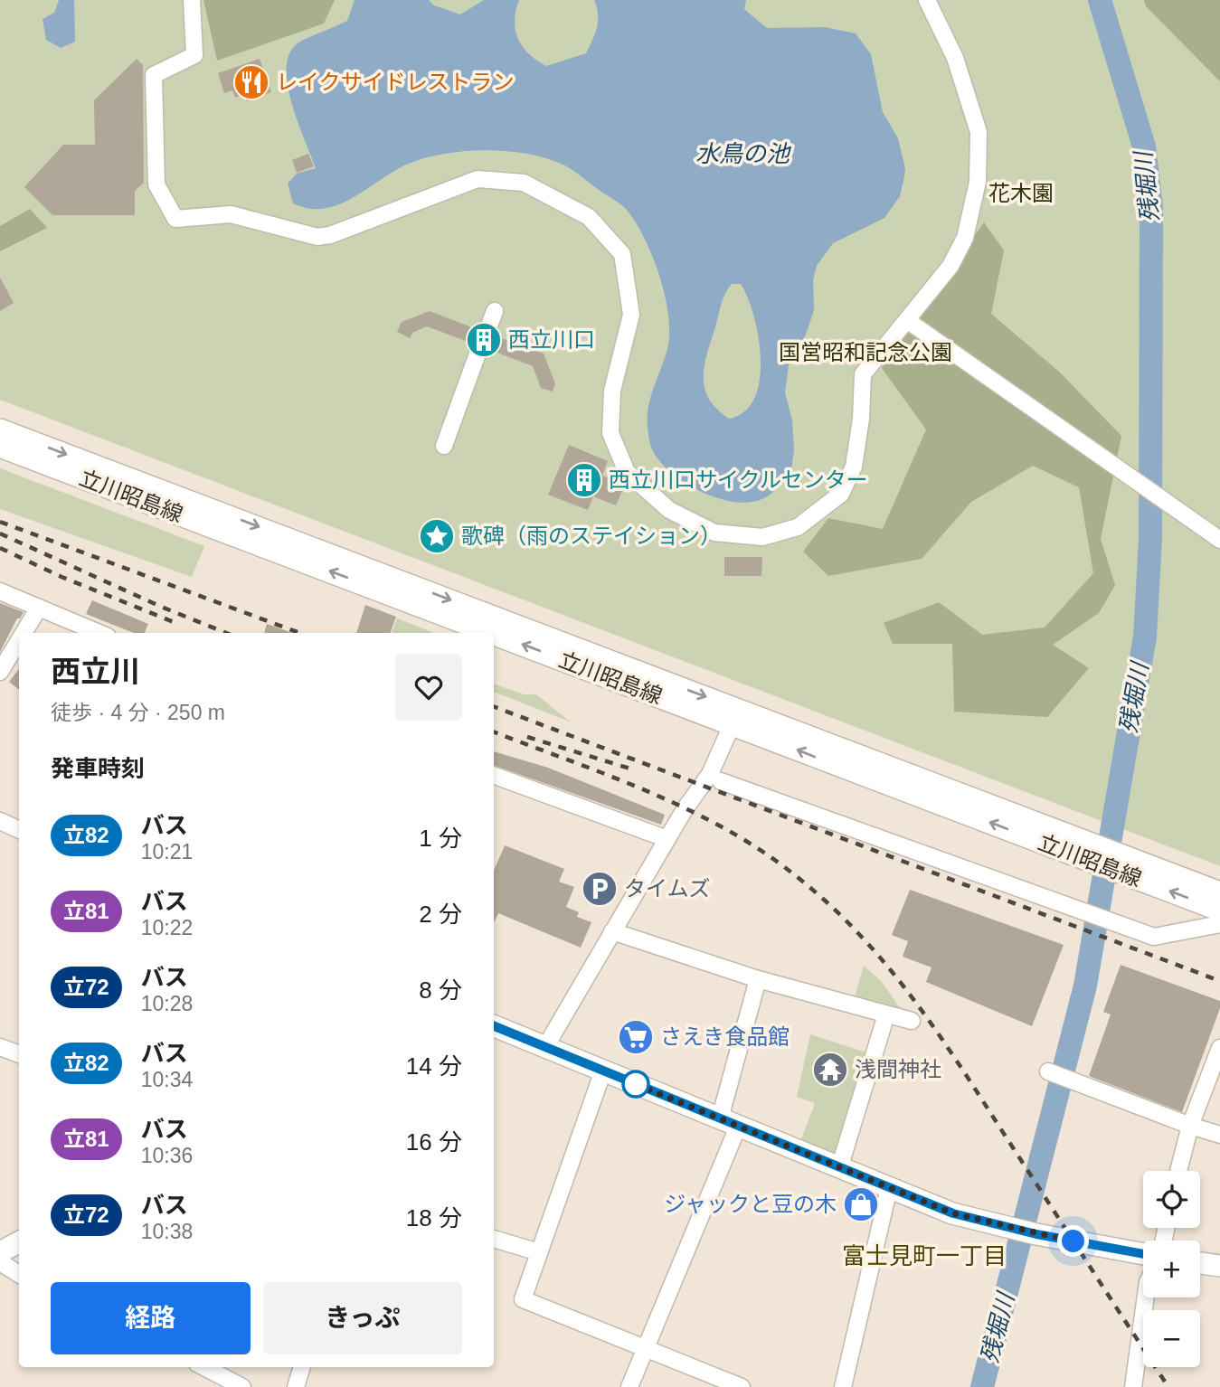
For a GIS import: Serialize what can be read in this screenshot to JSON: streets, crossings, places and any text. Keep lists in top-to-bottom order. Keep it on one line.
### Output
{"streets":{"main road":["立川昭島線"]},"districts":["富士見町一丁目"],"water":["水鳥の池","残堀川"],"parks":["花木園","国営昭和記念公園"],"places":{"restaurant":["レイクサイドレストラン"],"building":["西立川口","西立川口サイクルセンター"],"place":["歌碑（雨のステイション）"],"parking":["タイムズ"],"supermarket":["さえき食品館"],"temple":["浅間神社"],"shop":["ジャックと豆の木"]},"lines":["bus line 立82"],"page":{"heading":[["西立川","徒歩 · 4 分 · 250 m"],"発車時刻"],"list":[{"mark":"立82","name":"バス","note":"10:21","value":"1 分"},{"mark":"立81","name":"バス","note":"10:22","value":"2 分"},{"mark":"立72","name":"バス","note":"10:28","value":"8 分"},{"mark":"立82","name":"バス","note":"10:34","value":"14 分"},{"mark":"立81","name":"バス","note":"10:36","value":"16 分"},{"mark":"立72","name":"バス","note":"10:38","value":"18 分"}],"map_buttons":["+","−"],"buttons":["経路","きっぷ"]}}
